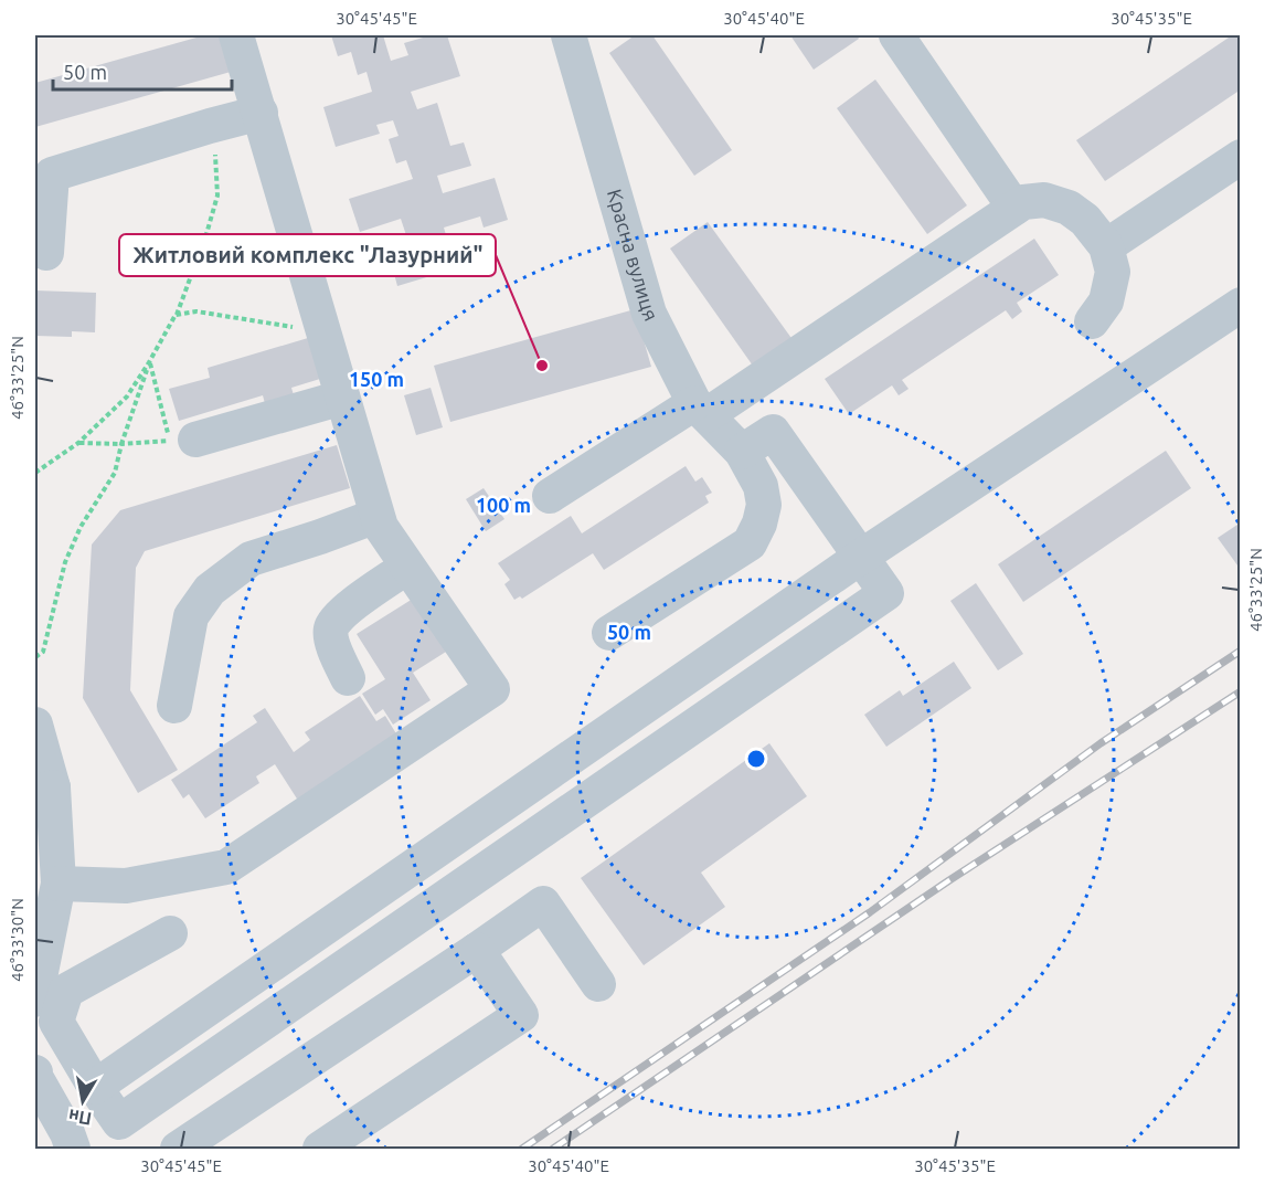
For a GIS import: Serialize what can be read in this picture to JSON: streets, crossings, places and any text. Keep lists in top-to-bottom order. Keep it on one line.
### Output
{"streets":{"street":["Красна вулиця"]},"places":["Житловий комплекс \"Лазурний\""],"scale_bar":"50 m","north":"bottom","coordinates":["30°45'45\"E","30°45'40\"E","30°45'35\"E","46°33'25\"N","46°33'30\"N"],"rings":["150 m","100 m","50 m"]}
